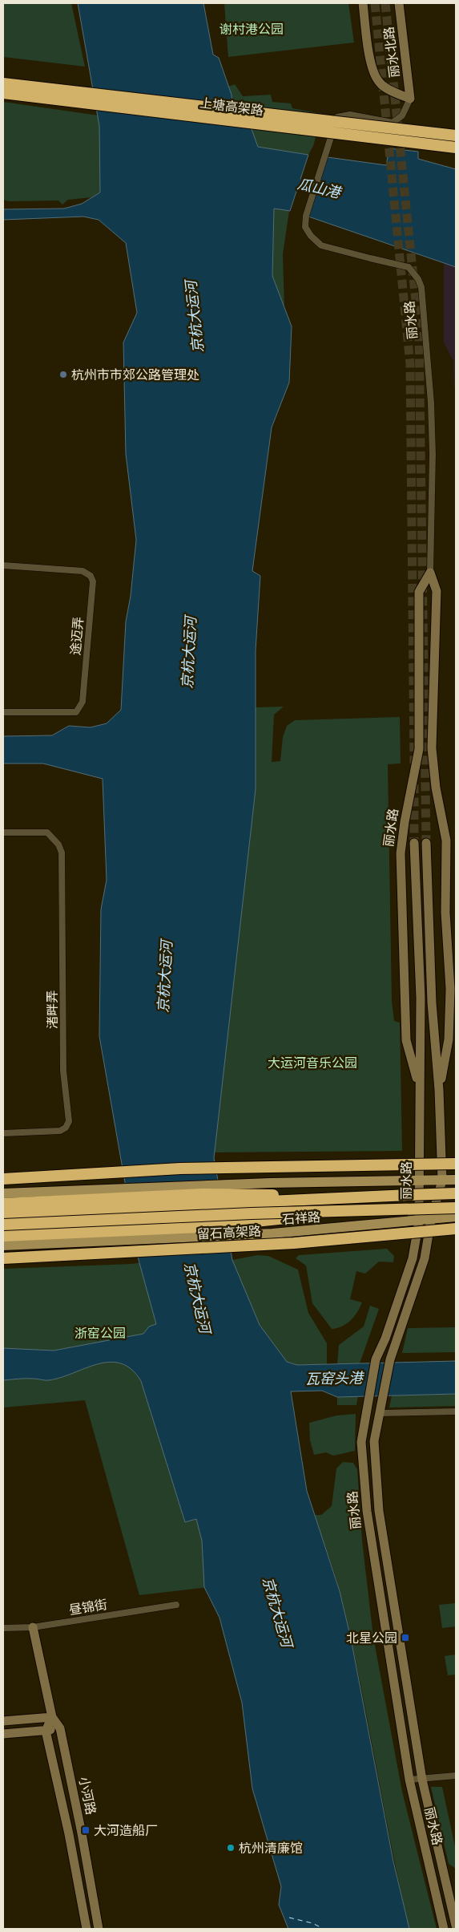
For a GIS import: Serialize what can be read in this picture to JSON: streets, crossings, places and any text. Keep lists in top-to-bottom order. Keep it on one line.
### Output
{"streets":{"highway":["上塘高架路","留石高架路"],"main road":["丽水北路","丽水路","石祥路","小河路"],"street":["途迈弄","渚畔弄","昼锦街"]},"crossings":[["丽水北路","丽水路"],["丽水路","石祥路"],["昼锦街","小河路"]],"water":["瓜山港","京杭大运河","瓦窑头港"],"parks":["谢村港公园","大运河音乐公园","浙窑公园"],"places":{"other":["杭州市市郊公路管理处","杭州清廉馆"],"transit":["北星公园","大河造船厂"]}}
